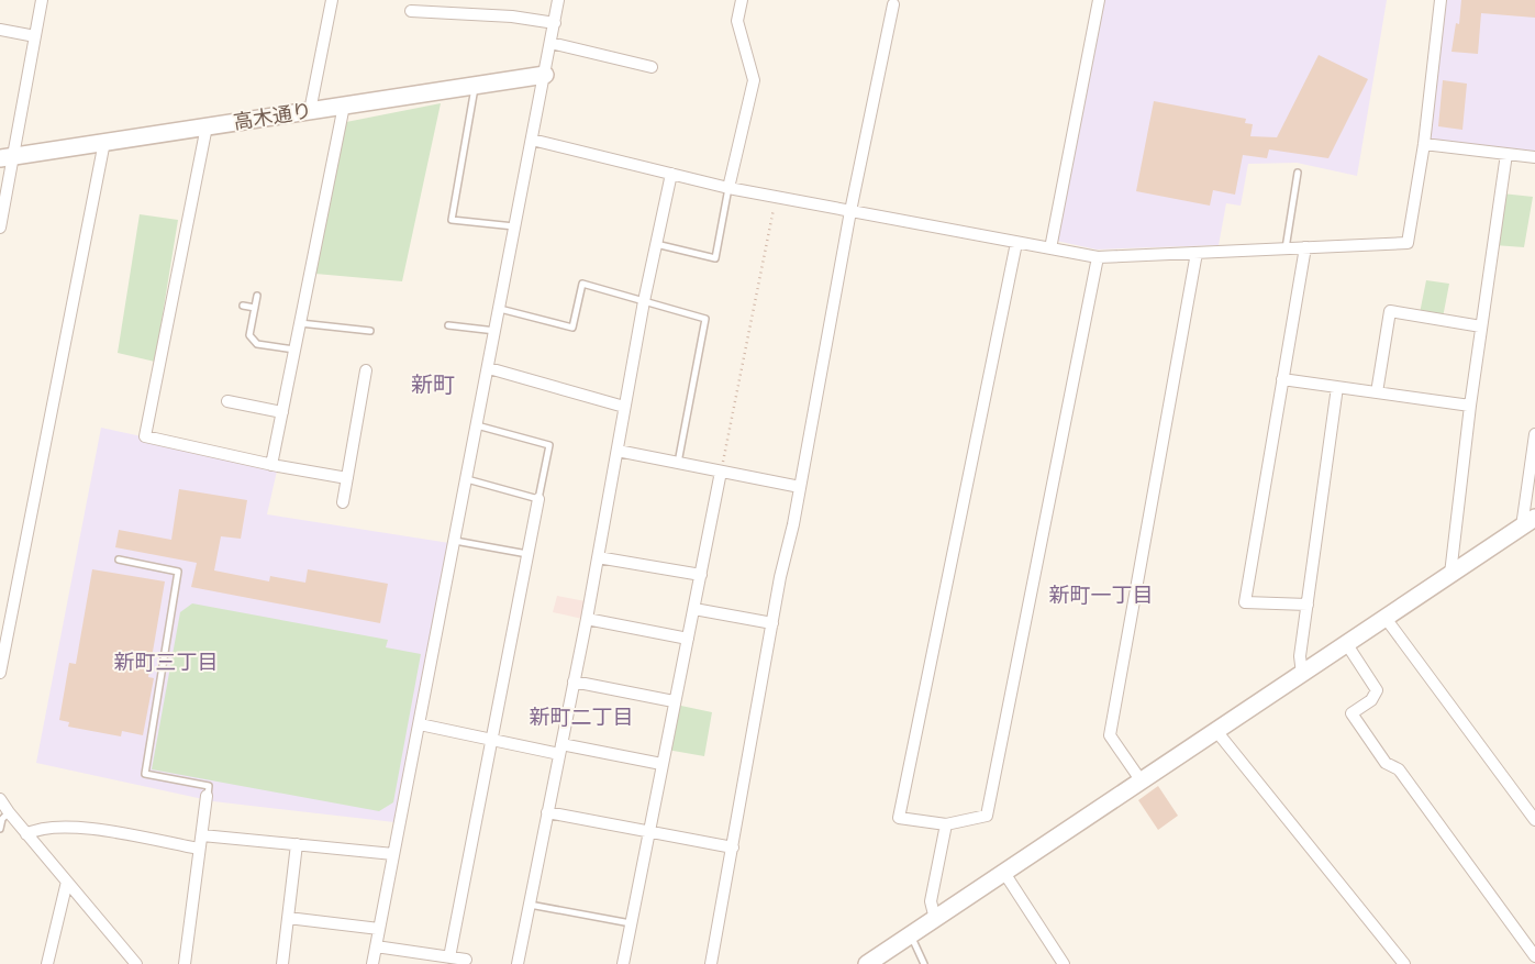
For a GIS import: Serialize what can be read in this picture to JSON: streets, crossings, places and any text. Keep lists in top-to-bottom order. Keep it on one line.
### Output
{"streets":{"street":["高木通り"]},"districts":["新町","新町一丁目","新町三丁目","新町二丁目"]}
